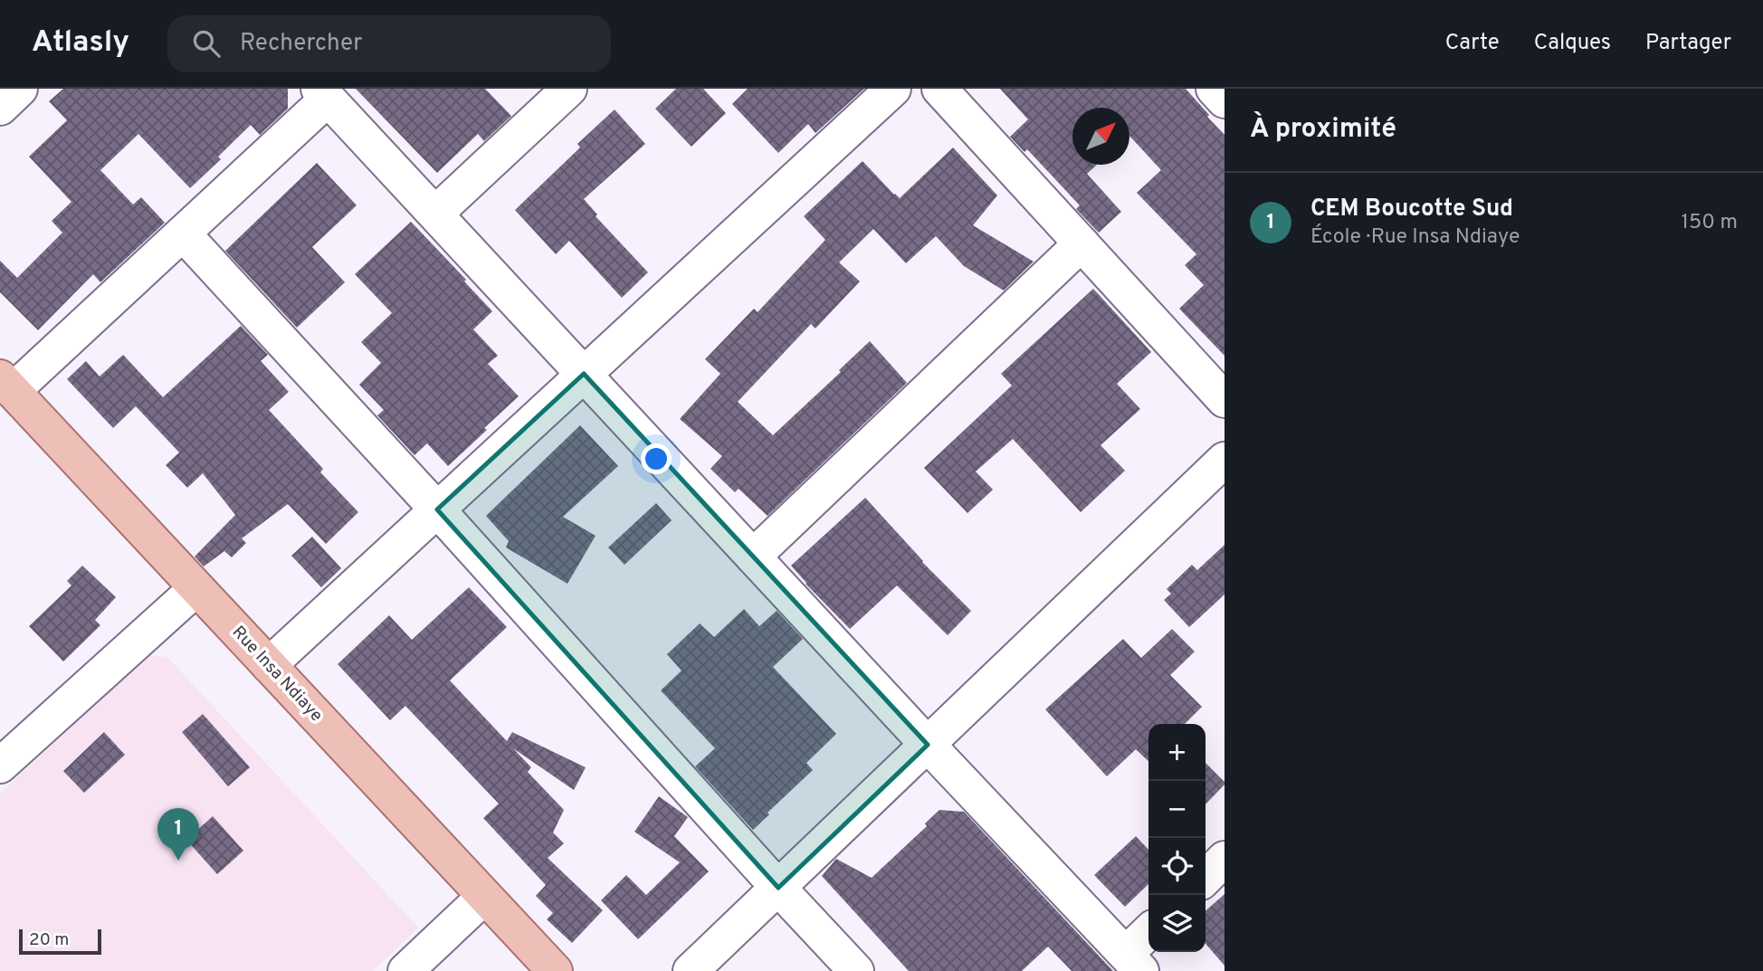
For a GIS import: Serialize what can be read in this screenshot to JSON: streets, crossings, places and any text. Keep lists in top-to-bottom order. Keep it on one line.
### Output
{"streets":{"main road":["Rue Insa Ndiaye"]},"scale_bar":"20 m","north":"top right","page":{"header":"Atlasly","search":"Rechercher","nav":["Carte","Calques","Partager"],"heading":"À proximité","list":[{"mark":"1","name":"CEM Boucotte Sud","note":"École · Rue Insa Ndiaye","value":"150 m"}],"map_buttons":["+","−"],"pins":"1","scale":"20 m"}}
